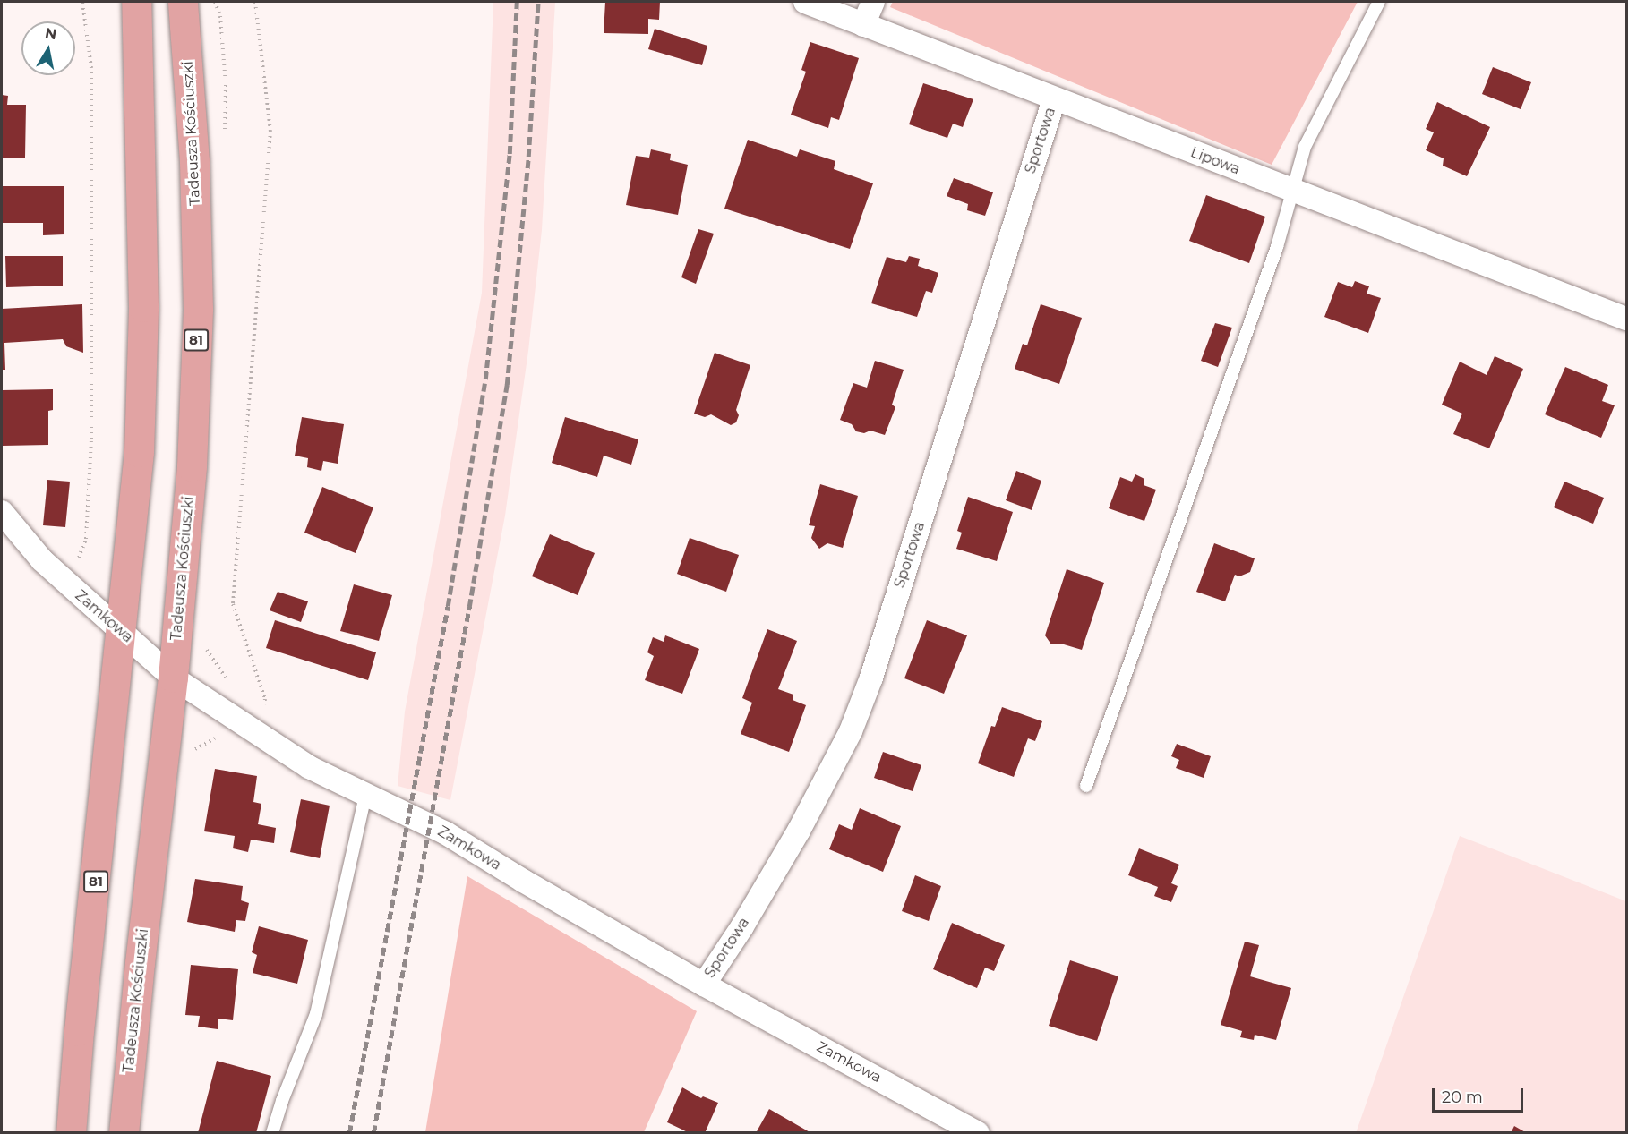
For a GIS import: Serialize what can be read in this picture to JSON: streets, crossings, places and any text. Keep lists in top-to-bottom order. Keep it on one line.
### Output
{"streets":{"main road":["Tadeusza Kościuszki","81"],"street":["Sportowa","Lipowa","Zamkowa"]},"crossings":[["Tadeusza Kościuszki","Zamkowa"],["Sportowa","Lipowa"],["Sportowa","Zamkowa"],["81","Zamkowa"]],"scale_bar":"20 m","north":"top"}
